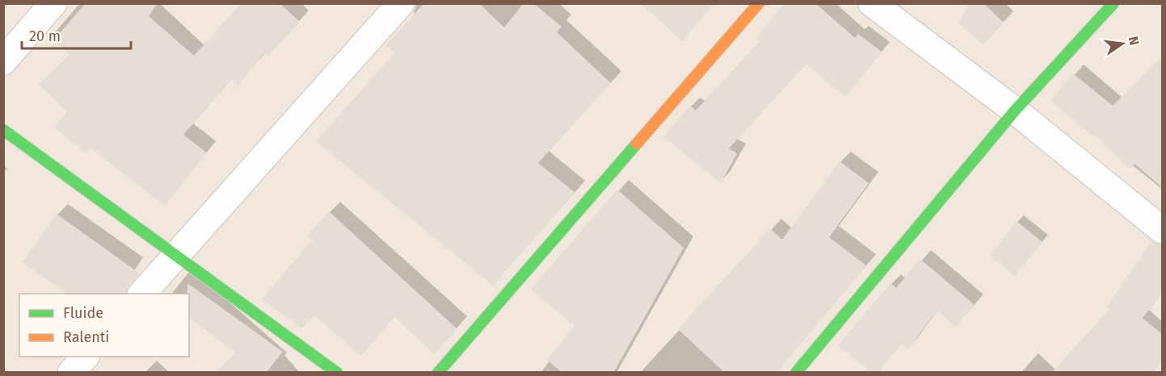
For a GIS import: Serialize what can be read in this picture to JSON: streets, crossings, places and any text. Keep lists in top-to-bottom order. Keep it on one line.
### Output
{"legend":["Fluide","Ralenti"],"scale_bar":"20 m","north":"right"}
